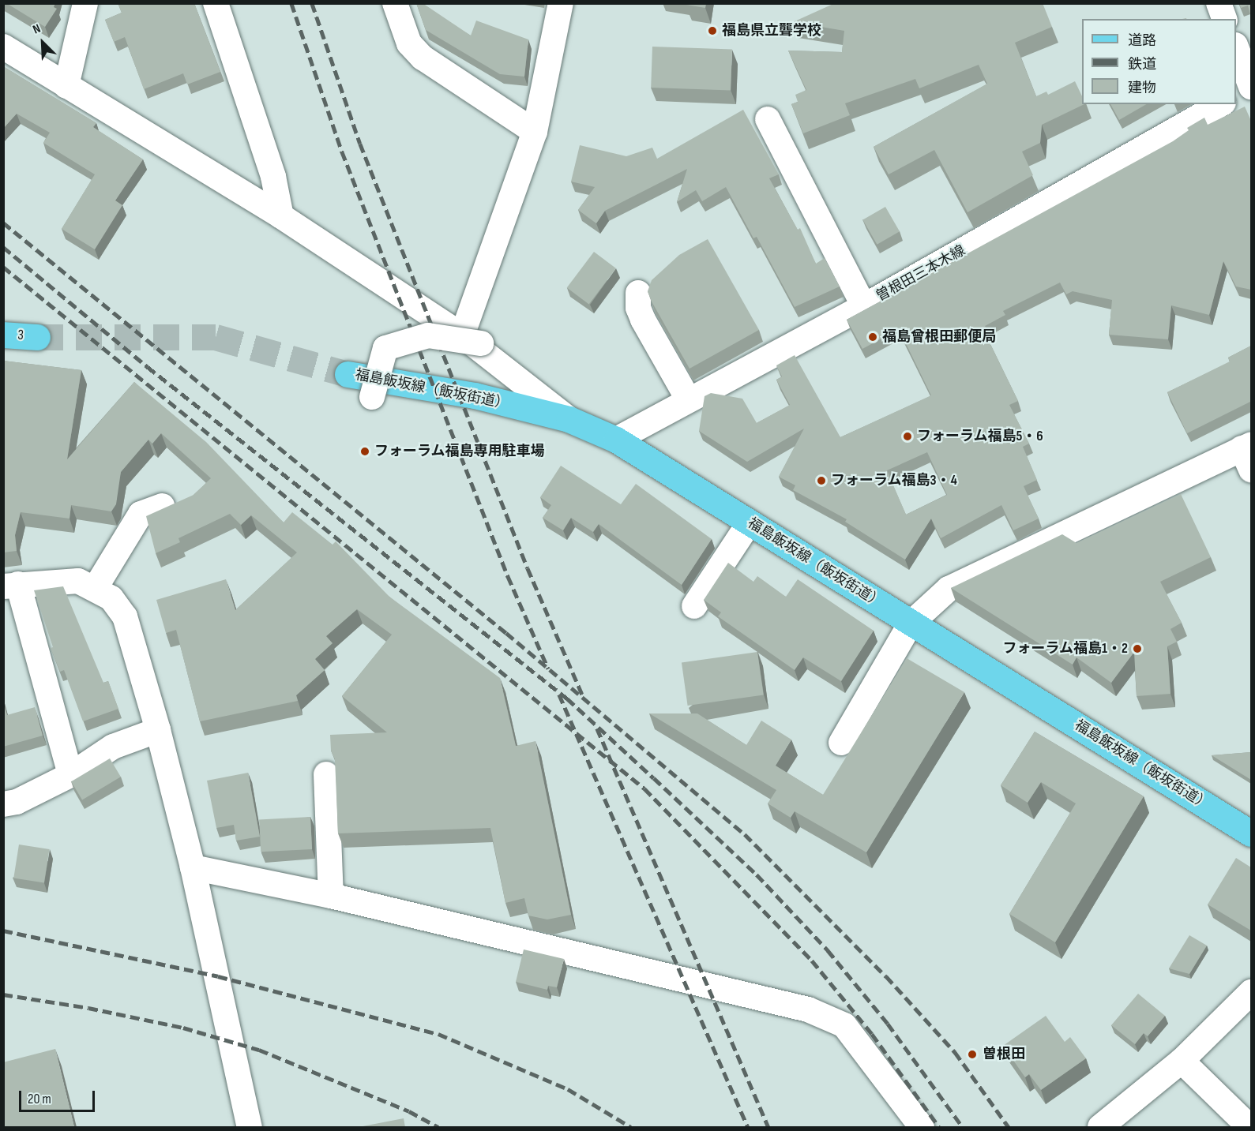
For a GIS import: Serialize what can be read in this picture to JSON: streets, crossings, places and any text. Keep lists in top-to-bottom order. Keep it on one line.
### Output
{"streets":{"main road":["3","福島飯坂線（飯坂街道）"],"street":["曽根田三本木線"]},"crossings":[["曽根田三本木線","福島飯坂線（飯坂街道）"]],"places":["福島県立聾学校","福島曾根田郵便局","フォーラム福島5・6","フォーラム福島専用駐車場","フォーラム福島3・4","フォーラム福島1・2","曽根田"],"legend":["道路","鉄道","建物"],"scale_bar":"20 m","north":"top left"}
